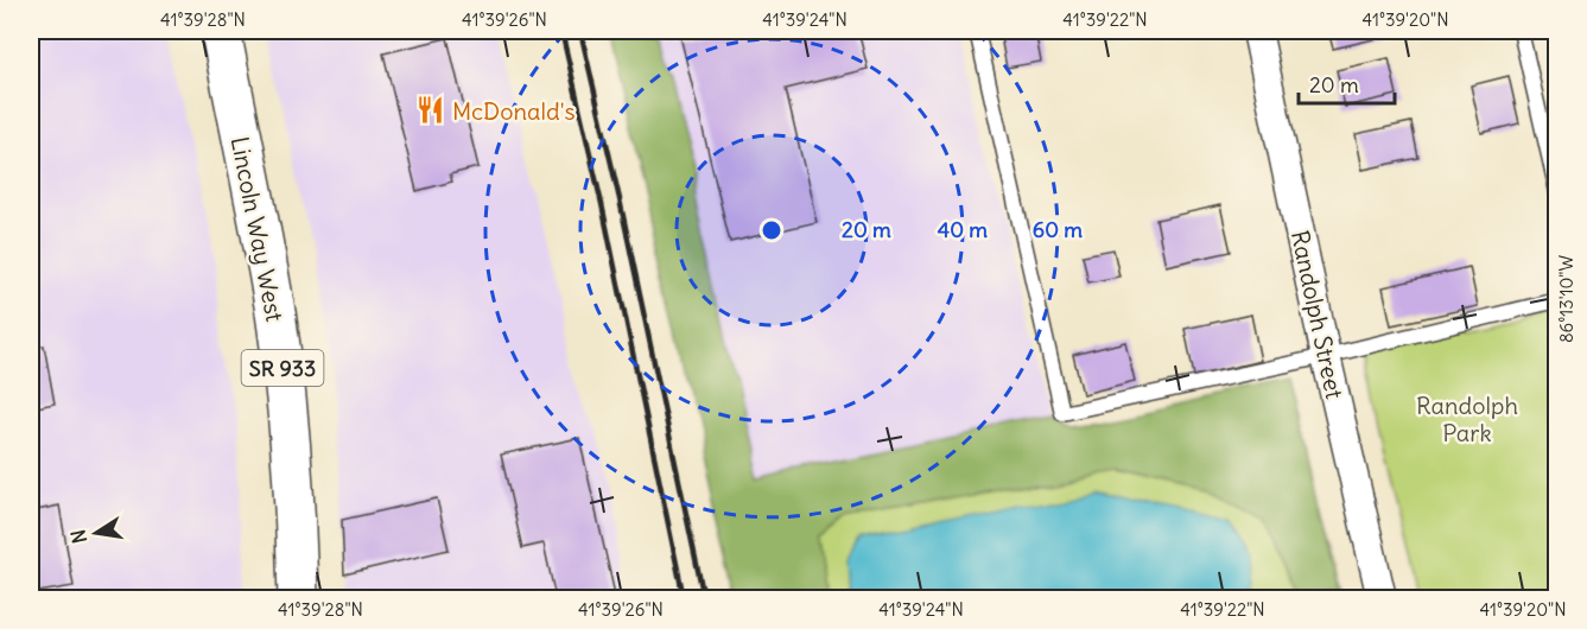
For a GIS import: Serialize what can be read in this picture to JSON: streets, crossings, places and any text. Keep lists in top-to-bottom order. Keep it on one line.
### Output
{"streets":{"main road":["Lincoln Way West","SR 933"],"street":["Randolph Street"]},"parks":["Randolph Park"],"places":{"restaurant":["McDonald's"]},"scale_bar":"20 m","north":"left","coordinates":["41°39'28\"N","41°39'26\"N","41°39'24\"N","41°39'22\"N","41°39'20\"N","86°13'10\"W"],"rings":["20 m","40 m","60 m"]}
